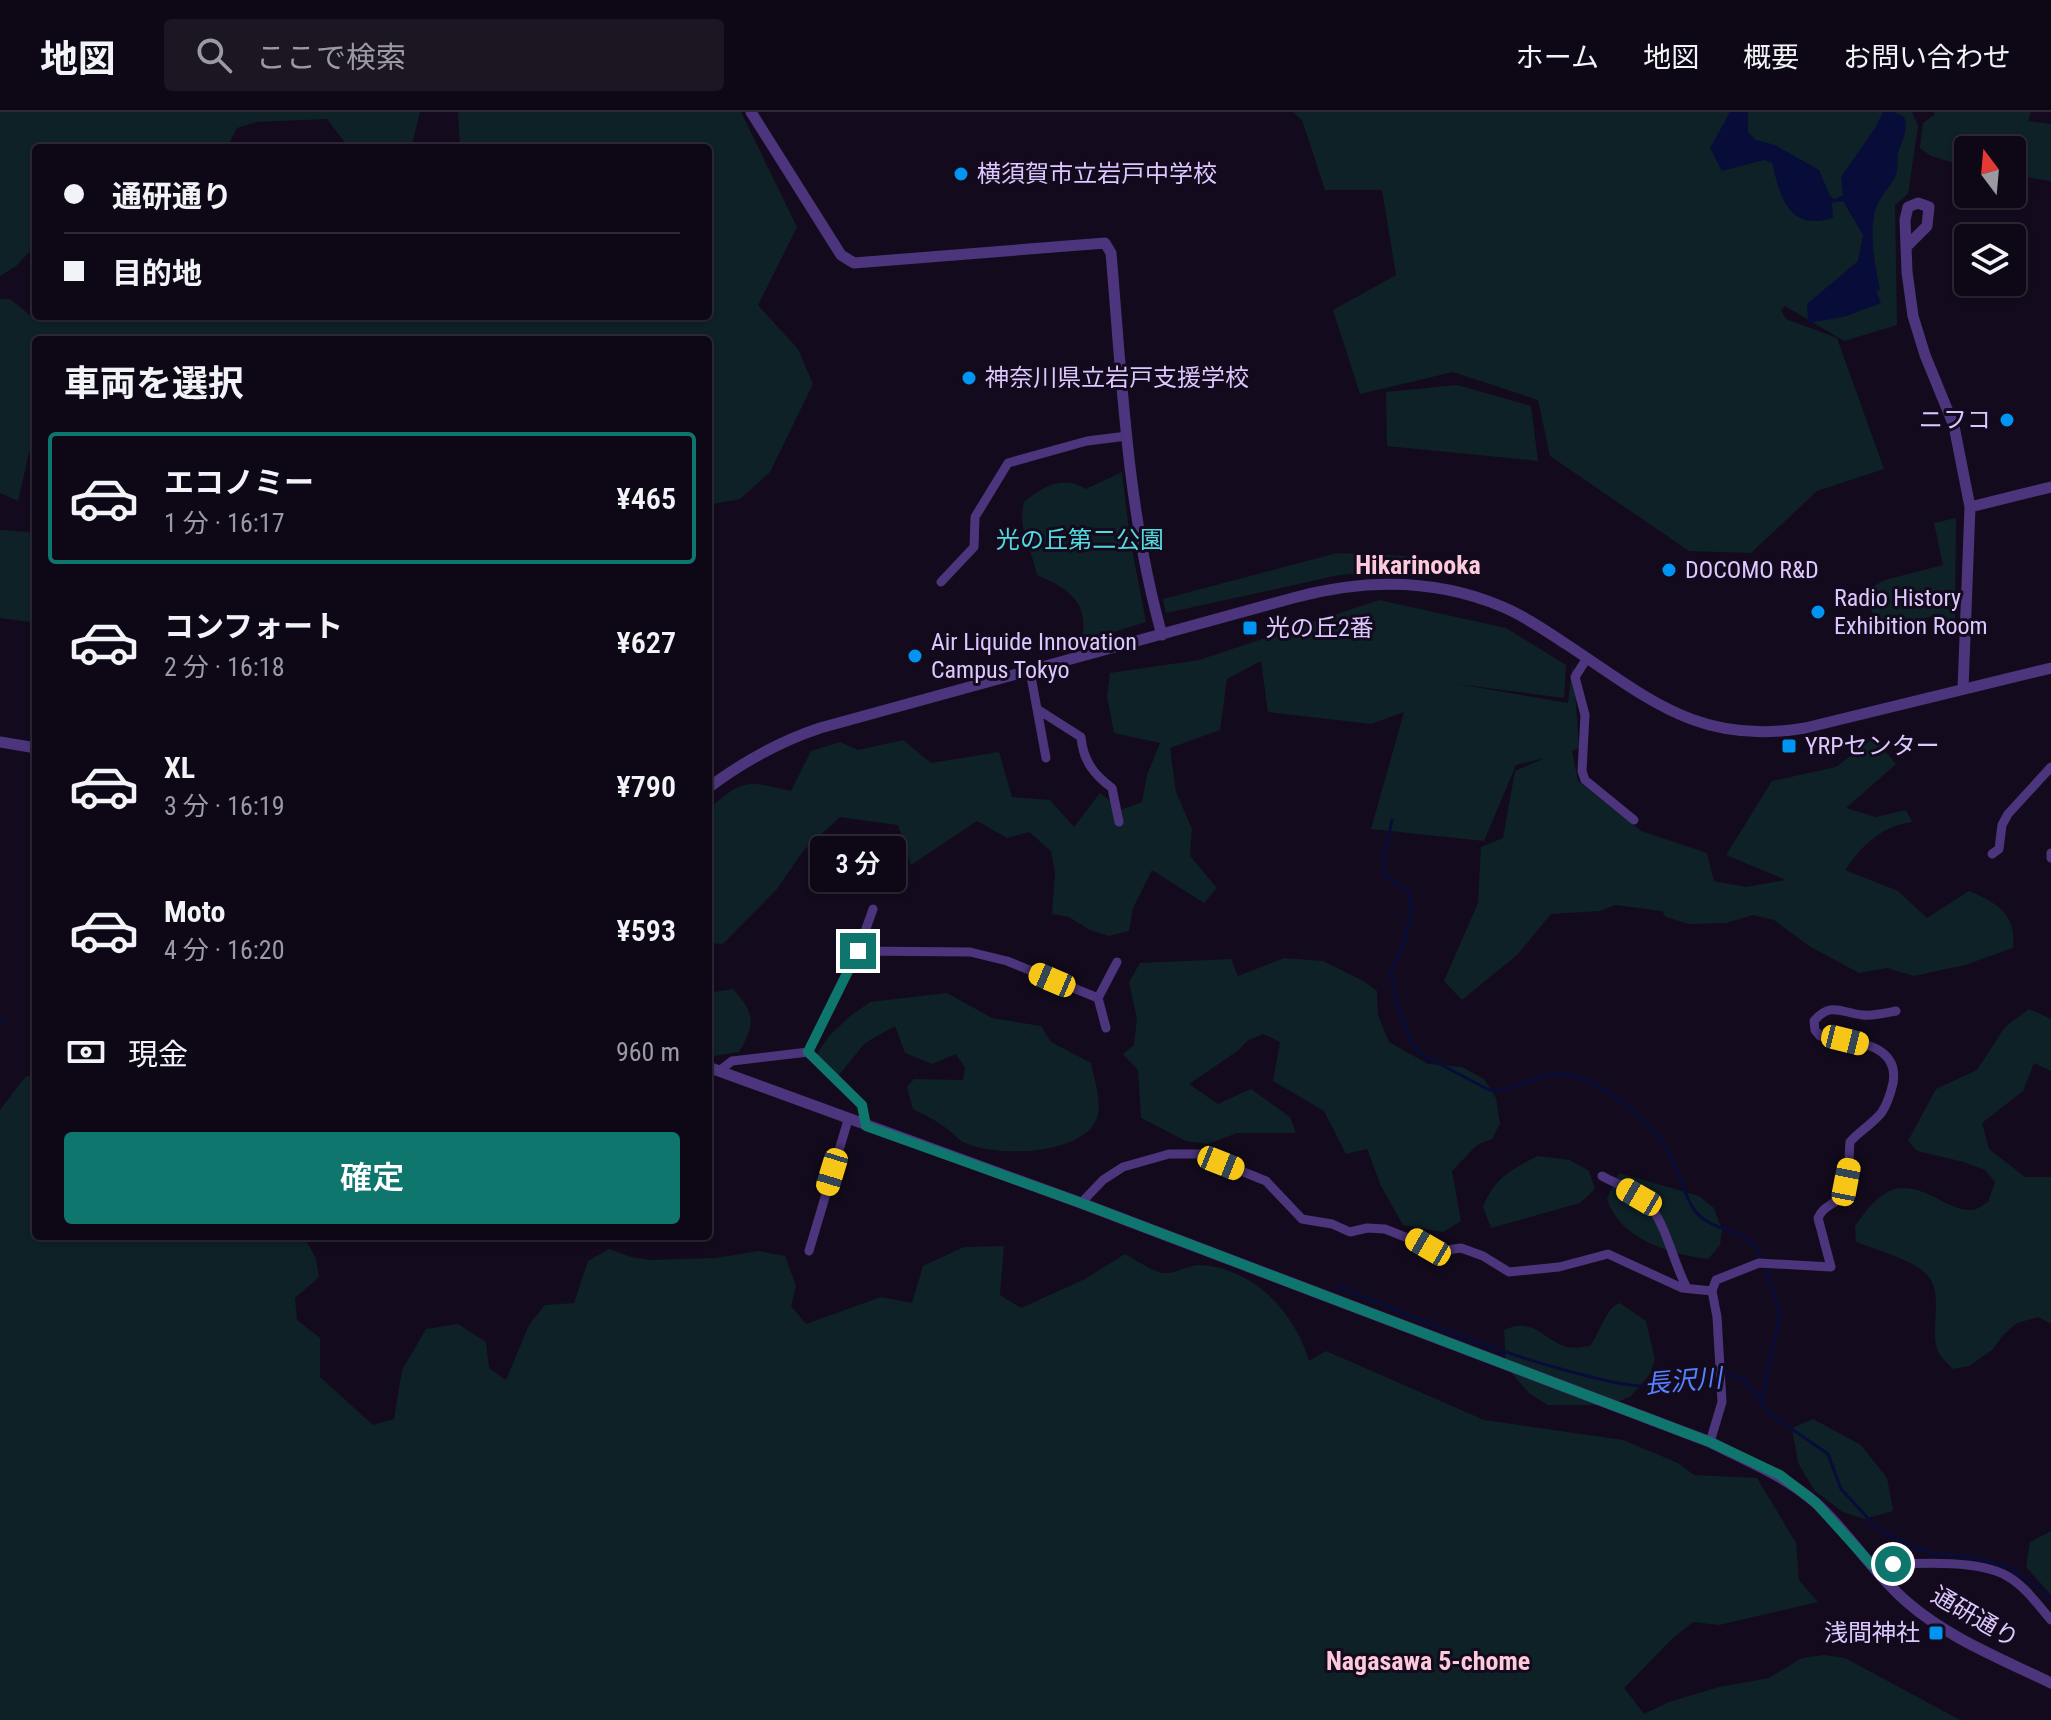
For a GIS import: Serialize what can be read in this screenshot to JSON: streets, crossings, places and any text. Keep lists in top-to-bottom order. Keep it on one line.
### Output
{"streets":{"street":["通研通り"]},"districts":["Hikarinooka","Nagasawa 5-chome"],"water":["長沢川"],"parks":["光の丘第二公園"],"places":{"other":["横須賀市立岩戸中学校","神奈川県立岩戸支援学校","ニフコ","DOCOMO R&D","Radio History Exhibition Room","Air Liquide Innovation Campus Tokyo"],"transit":["光の丘2番","YRPセンター","浅間神社"]},"north":"top","page":{"header":"地図","search":"ここで検索","nav":["ホーム","地図","概要","お問い合わせ"],"banner":["通研通り","目的地"],"heading":"車両を選択","list":[{"name":"エコノミー","note":"1 分 · 16:17","value":"¥465"},{"name":"コンフォート","note":"2 分 · 16:18","value":"¥627"},{"name":"XL","note":"3 分 · 16:19","value":"¥790"},{"name":"Moto","note":"4 分 · 16:20","value":"¥593"}],"bubble":"3 分","pay":["現金","960 m"],"buttons":"確定"}}
